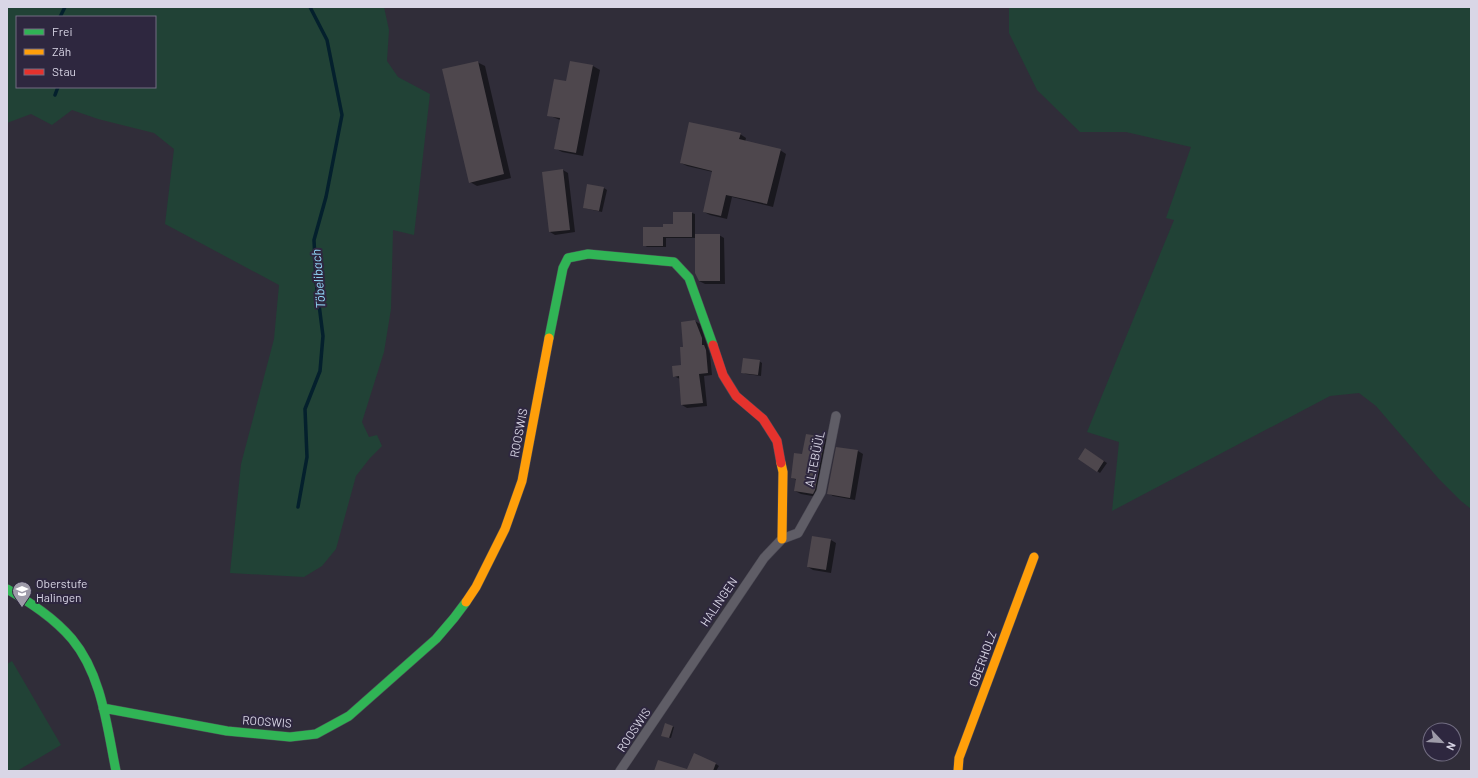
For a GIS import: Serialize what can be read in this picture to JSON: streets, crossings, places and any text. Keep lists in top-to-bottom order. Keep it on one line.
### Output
{"streets":{"street":["ROOSWIS","ALTEBÜÜL","HALINGEN","OBERHOLZ"]},"crossings":[["ROOSWIS","ALTEBÜÜL"],["ROOSWIS","HALINGEN"],["ALTEBÜÜL","HALINGEN"]],"water":["Töbelibach"],"places":{"school or university":["Oberstufe Halingen"]},"legend":["Frei","Zäh","Stau"],"north":"bottom right"}
